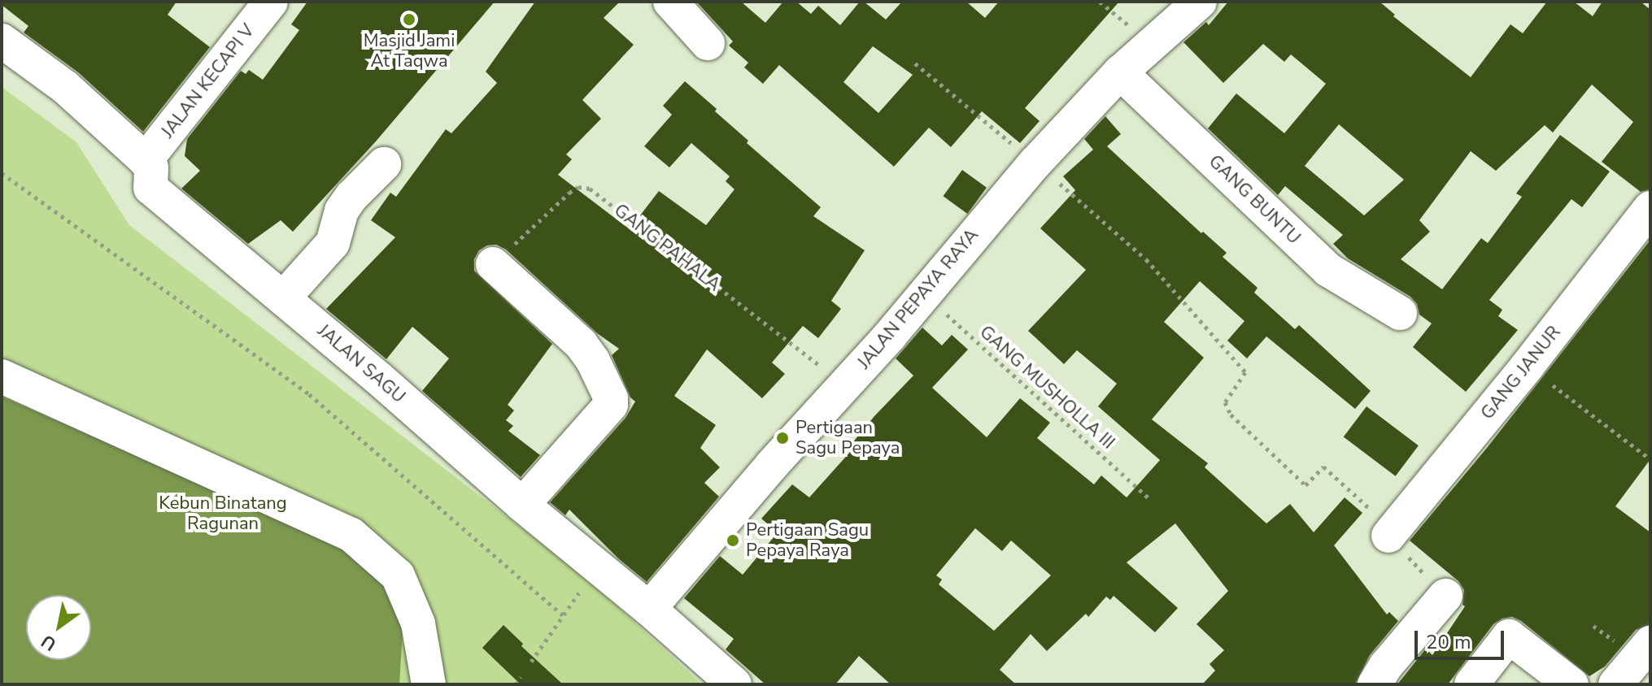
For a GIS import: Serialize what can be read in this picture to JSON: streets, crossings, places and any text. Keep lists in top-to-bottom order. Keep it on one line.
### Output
{"streets":{"street":["JALAN KECAPI V","GANG BUNTU","JALAN PEPAYA RAYA","JALAN SAGU","GANG JANUR"],"path":["GANG PAHALA","GANG MUSHOLLA III"]},"crossings":[["JALAN KECAPI V","JALAN SAGU"],["GANG BUNTU","JALAN PEPAYA RAYA"],["GANG PAHALA","JALAN PEPAYA RAYA"],["JALAN PEPAYA RAYA","JALAN SAGU"],["JALAN PEPAYA RAYA","GANG MUSHOLLA III"]],"parks":["Kebun Binatang Ragunan"],"places":["Masjid Jami At Taqwa","Pertigaan Sagu Pepaya","Pertigaan Sagu Pepaya Raya"],"scale_bar":"20 m","north":"bottom left"}
